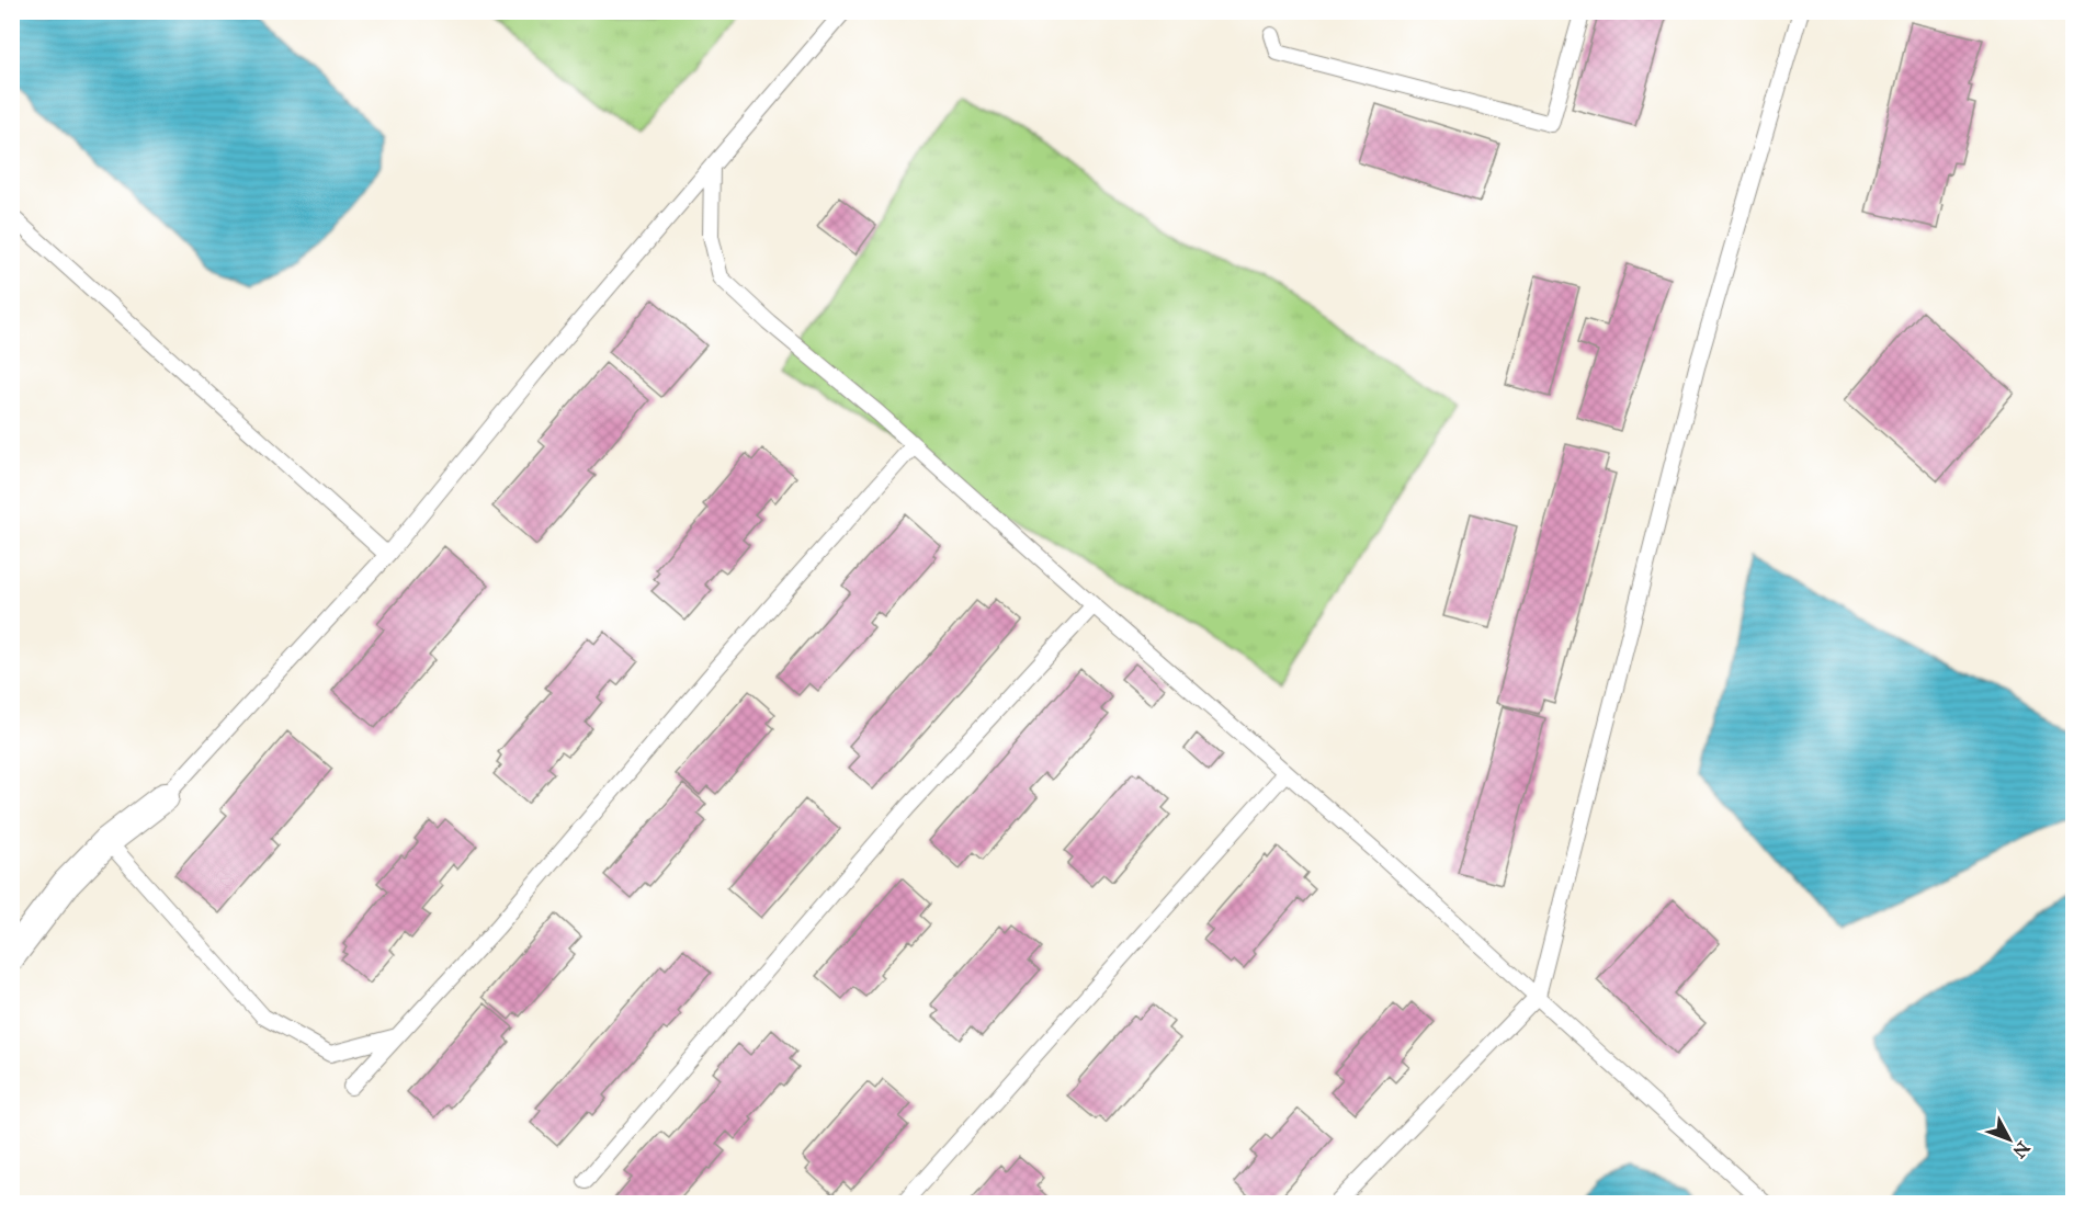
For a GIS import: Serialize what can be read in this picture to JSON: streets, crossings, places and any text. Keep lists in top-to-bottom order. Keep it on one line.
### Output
{"north":"bottom right"}
